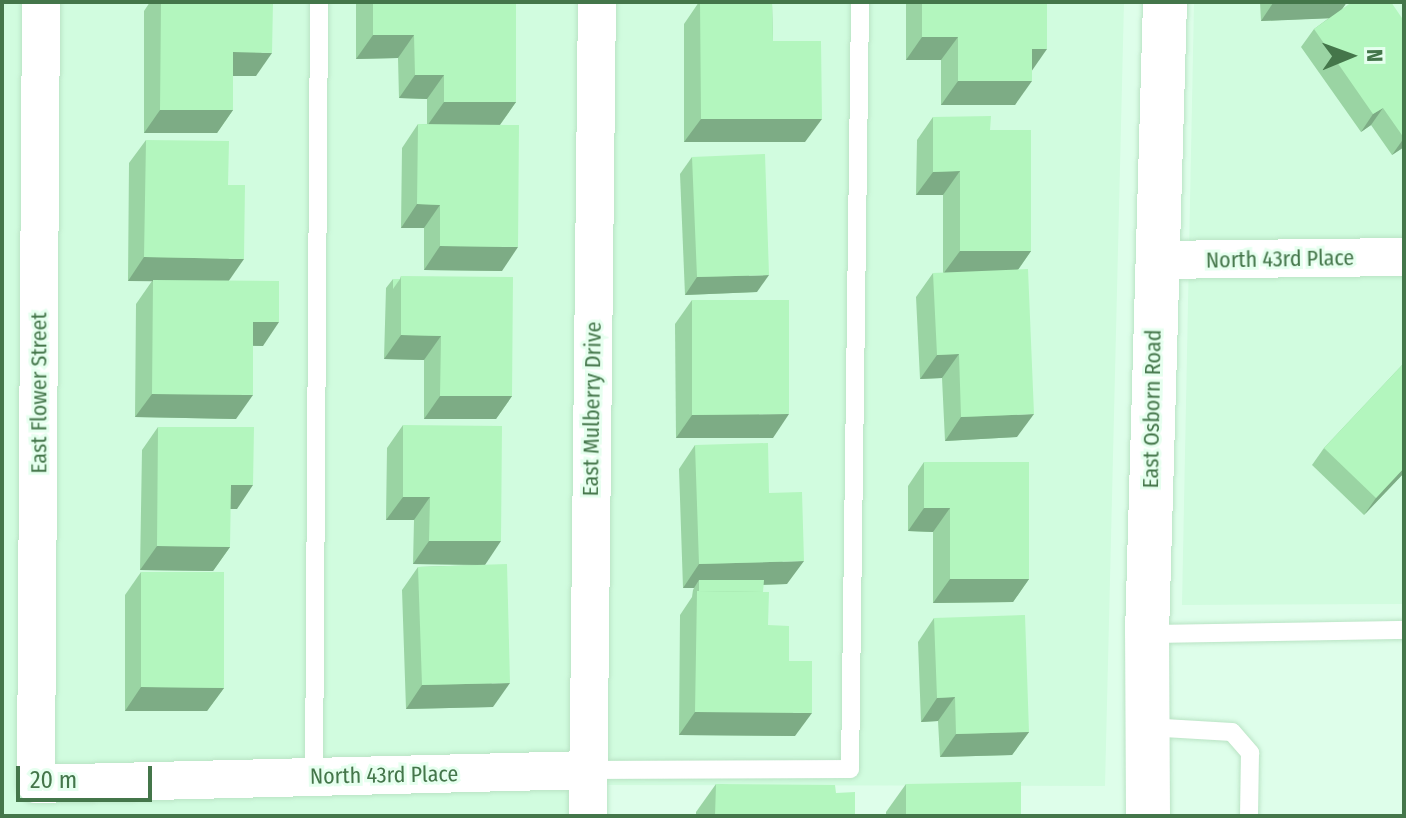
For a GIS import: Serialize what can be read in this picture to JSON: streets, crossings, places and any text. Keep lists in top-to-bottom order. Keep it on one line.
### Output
{"streets":{"street":["North 43rd Place","East Flower Street","East Mulberry Drive","East Osborn Road"]},"crossings":[["North 43rd Place","East Flower Street"],["North 43rd Place","East Mulberry Drive"],["North 43rd Place","East Osborn Road"]],"scale_bar":"20 m","north":"right"}
